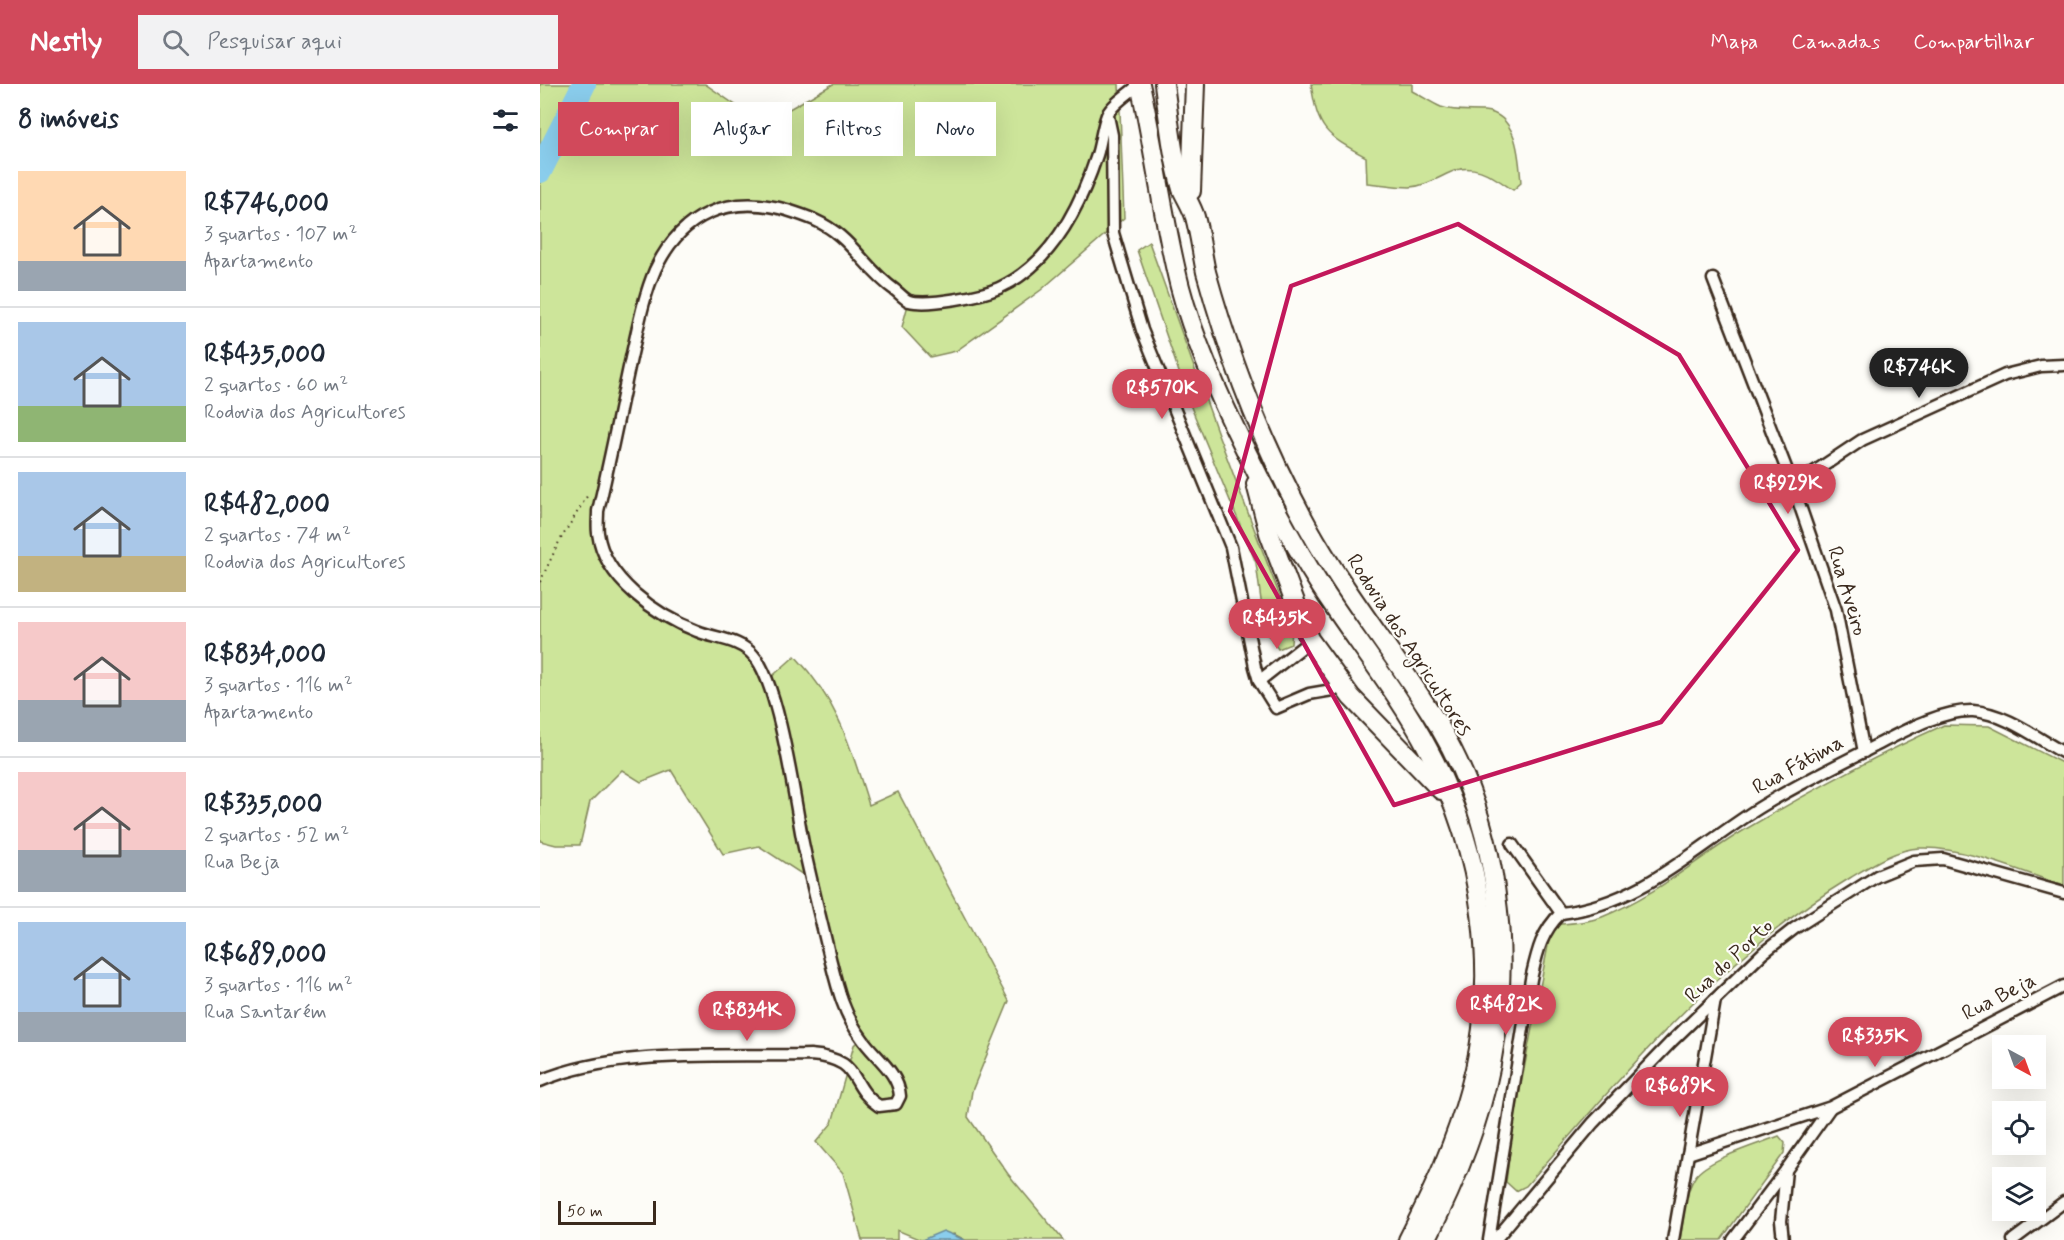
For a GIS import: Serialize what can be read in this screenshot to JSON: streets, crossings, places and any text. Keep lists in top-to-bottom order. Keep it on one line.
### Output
{"streets":{"main road":["Rodovia dos Agricultores"],"street":["Rua Aveiro","Rua Fátima","Rua do Porto","Rua Beja"]},"crossings":[["Rua Aveiro","Rua Fátima"]],"scale_bar":"50 m","north":"bottom right","page":{"header":"Nestly","search":"Pesquisar aqui","nav":["Mapa","Camadas","Compartilhar"],"heading":"8 imóveis","chip":["Comprar","Alugar","Filtros","Novo"],"list":[{"name":"R$746,000","note":"3 quartos · 107 m² · Apartamento"},{"name":"R$435,000","note":"2 quartos · 60 m² · Rodovia dos Agricultores"},{"name":"R$482,000","note":"2 quartos · 74 m² · Rodovia dos Agricultores"},{"name":"R$834,000","note":"3 quartos · 116 m² · Apartamento"},{"name":"R$335,000","note":"2 quartos · 52 m² · Rua Beja"},{"name":"R$689,000","note":"3 quartos · 116 m² · Rua Santarém"}],"price":["R$746K","R$570K","R$929K","R$435K","R$482K","R$834K","R$335K","R$689K"],"scale":"50 m"}}
